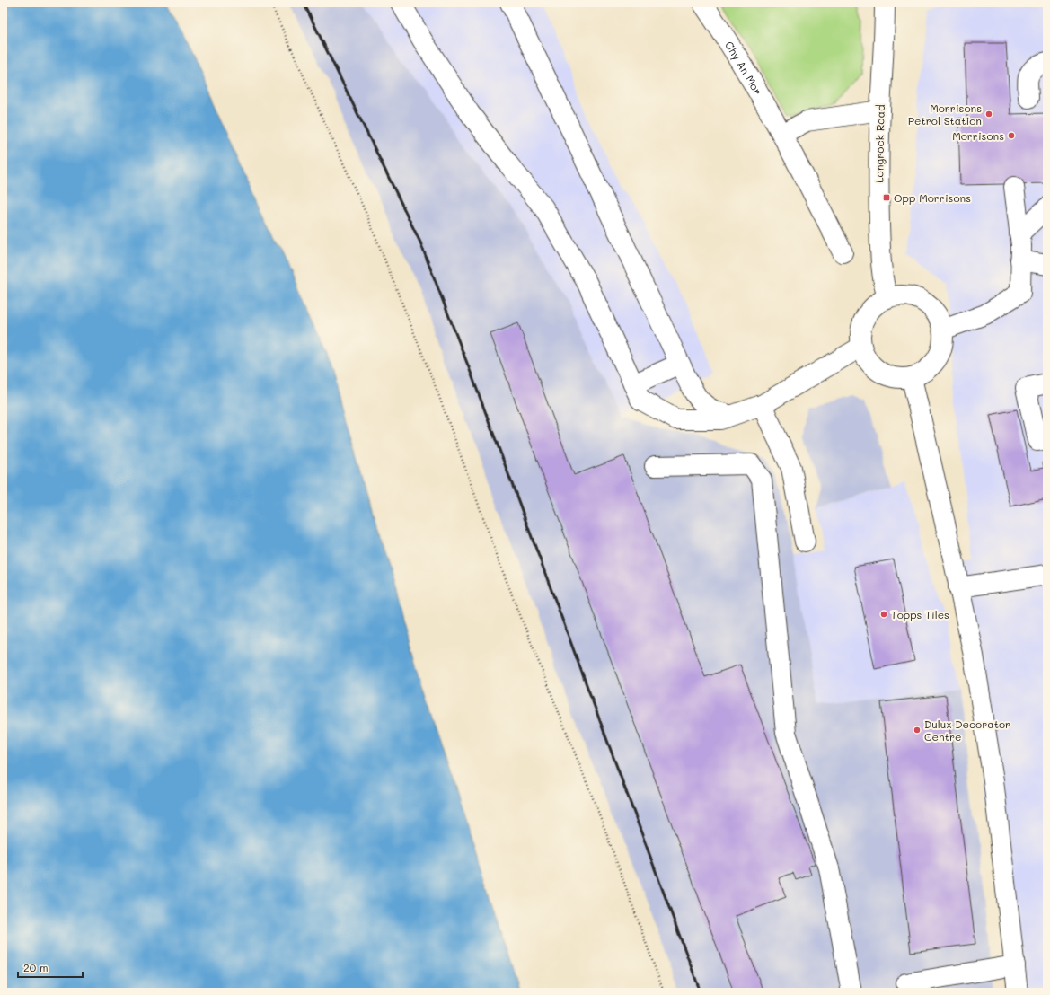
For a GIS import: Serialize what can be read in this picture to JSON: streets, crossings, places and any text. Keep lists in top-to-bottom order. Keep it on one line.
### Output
{"streets":{"street":["Chy An Mor","Longrock Road"]},"places":{"other":["Morrisons Petrol Station","Morrisons","Topps Tiles","Dulux Decorator Centre"],"transit":["Opp Morrisons"]},"scale_bar":"20 m"}
